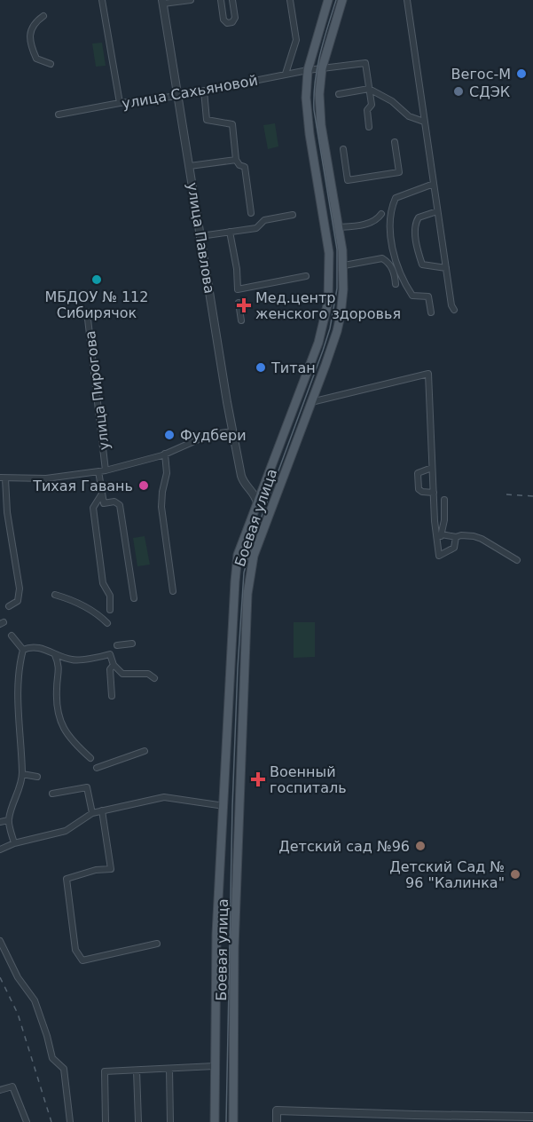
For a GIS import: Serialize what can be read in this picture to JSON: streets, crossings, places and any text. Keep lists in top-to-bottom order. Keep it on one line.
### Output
{"streets":{"main road":["Боевая улица"],"street":["улица Сахьяновой","улица Павлова","улица Пирогова"]},"crossings":[["улица Сахьяновой","улица Павлова"],["улица Сахьяновой","Боевая улица"],["улица Павлова","Боевая улица"]],"places":{"other":["Вегос-М","СДЭК","МБДОУ № 112 Сибирячок","Титан","Фудбери","Тихая Гавань","Детский сад №96","Детский Сад № 96 \"Калинка\""],"health":["Мед.центр женского здоровья","Военный госпиталь"]}}
